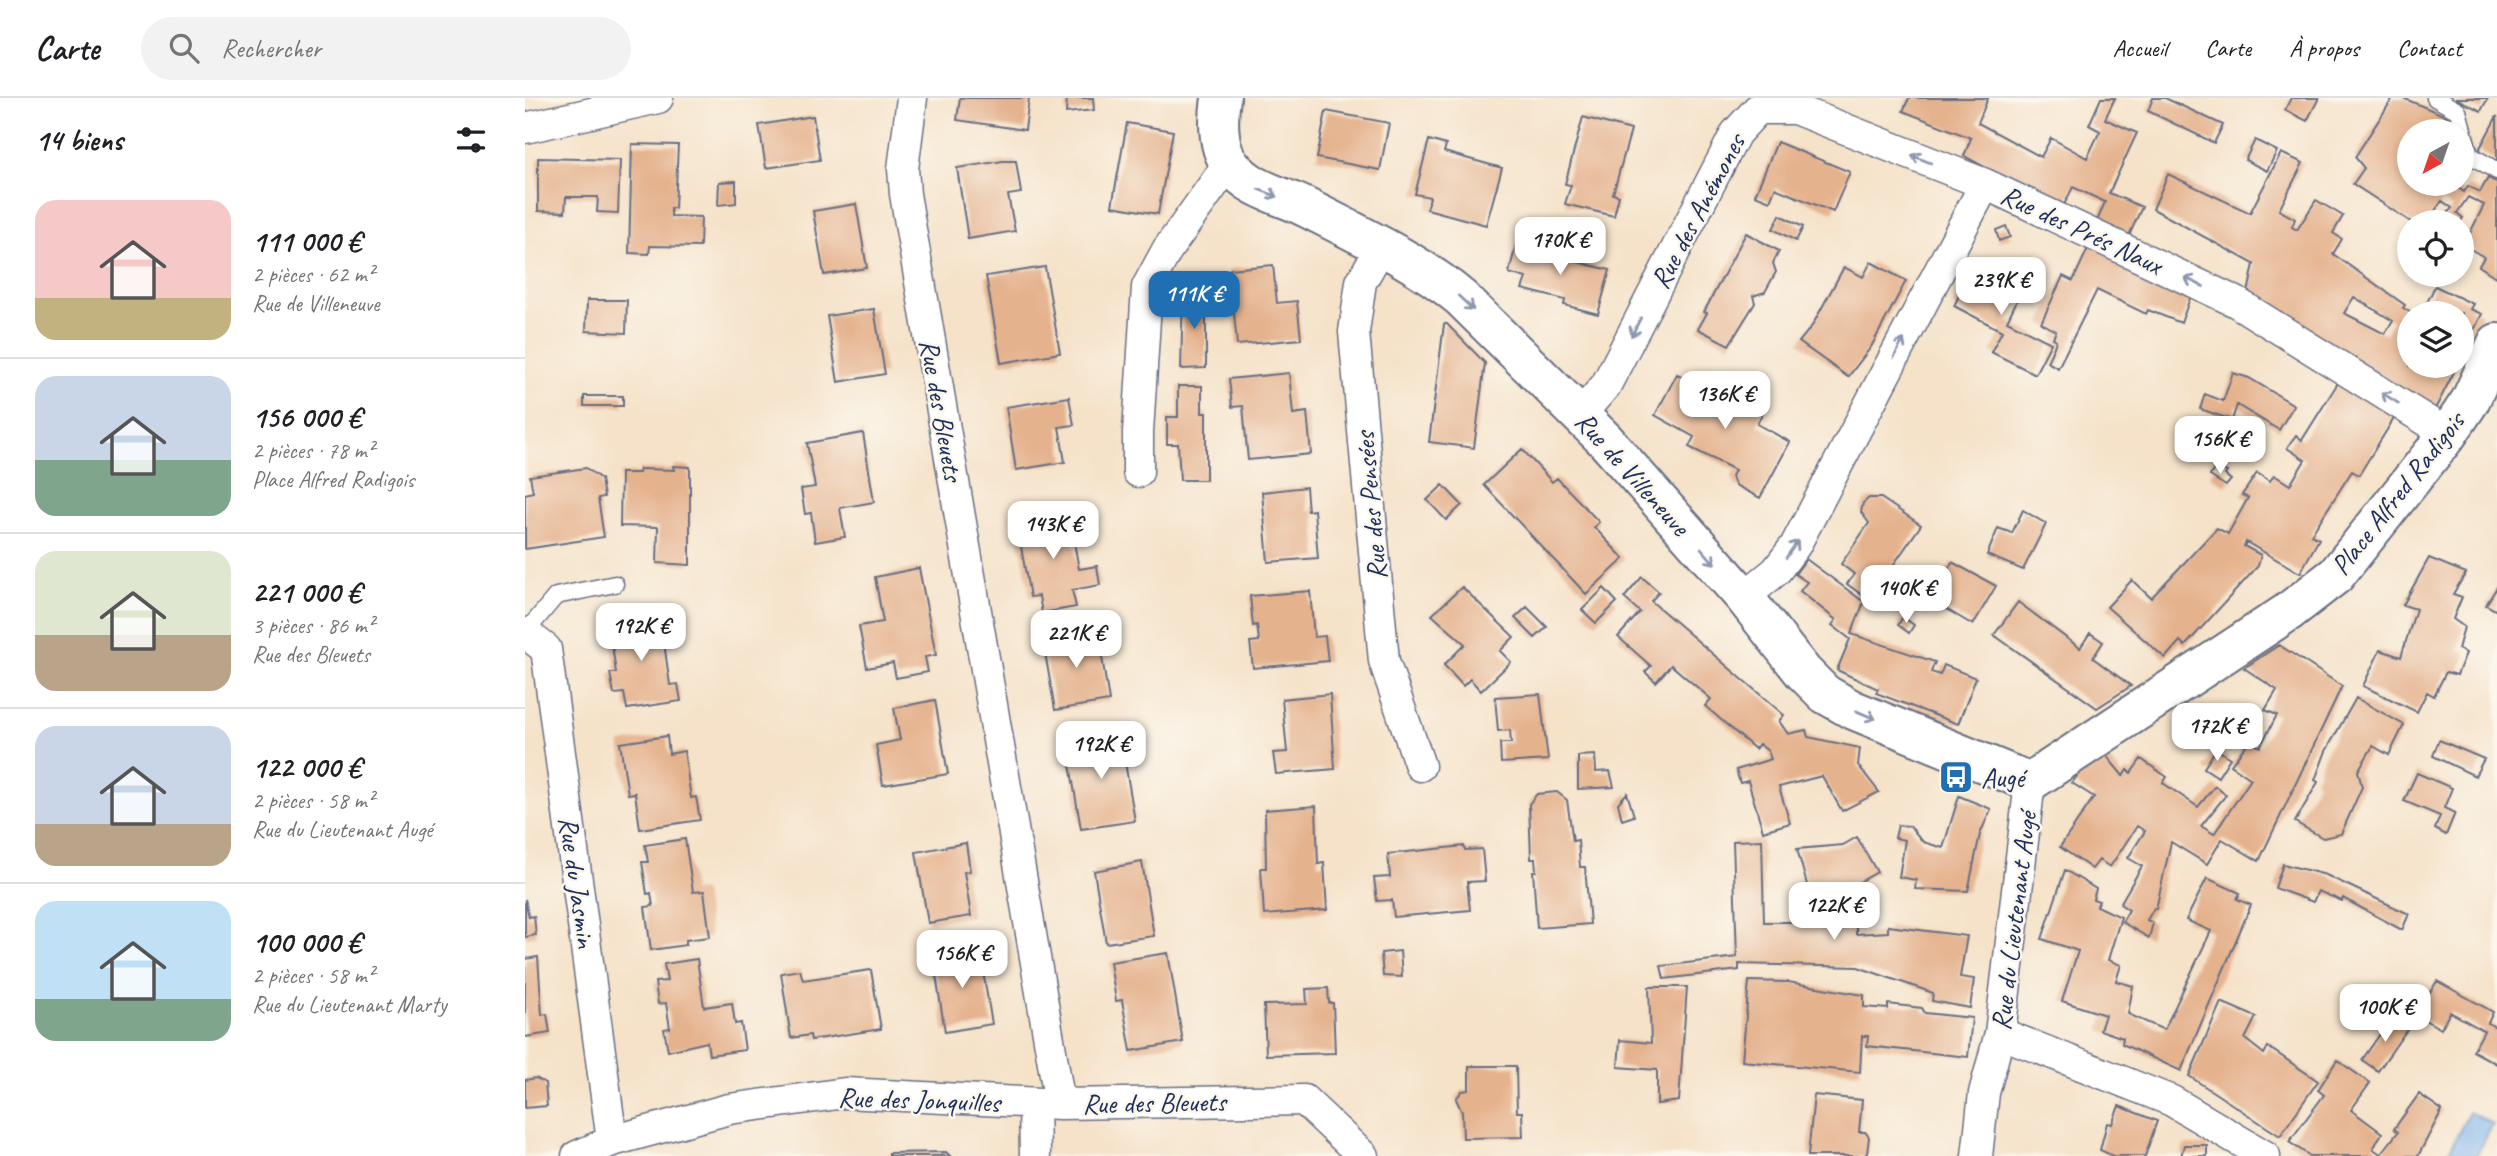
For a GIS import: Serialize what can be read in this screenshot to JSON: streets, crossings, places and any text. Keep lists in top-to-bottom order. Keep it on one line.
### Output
{"streets":{"street":["Rue des Anémones","Rue des Prés Naux","Rue des Bleuets","Rue de Villeneuve","Place Alfred Radigois","Rue des Pensées","Rue du Jasmin","Rue du Lieutenant Augé","Rue des Jonquilles"]},"crossings":[["Rue des Anémones","Rue des Prés Naux"],["Rue des Anémones","Rue de Villeneuve"],["Rue des Prés Naux","Rue de Villeneuve"],["Rue des Prés Naux","Place Alfred Radigois"],["Rue des Bleuets","Rue des Jonquilles"],["Rue de Villeneuve","Rue des Pensées"],["Rue de Villeneuve","Rue du Lieutenant Augé"],["Place Alfred Radigois","Rue du Lieutenant Augé"],["Rue du Jasmin","Rue des Jonquilles"]],"one_way":["Rue de Villeneuve"],"places":{"bus stop":["Augé"]},"north":"bottom left","page":{"header":"Carte","search":"Rechercher","nav":["Accueil","Carte","À propos","Contact"],"heading":"14 biens","list":[{"name":"111 000 €","note":"2 pièces · 62 m² · Rue de Villeneuve"},{"name":"156 000 €","note":"2 pièces · 78 m² · Place Alfred Radigois"},{"name":"221 000 €","note":"3 pièces · 86 m² · Rue des Bleuets"},{"name":"122 000 €","note":"2 pièces · 58 m² · Rue du Lieutenant Augé"},{"name":"100 000 €","note":"2 pièces · 58 m² · Rue du Lieutenant Marty"}],"price":["170K €","239K €","111K €","136K €","156K €","143K €","140K €","192K €","221K €","172K €","192K €","122K €","156K €","100K €"]}}
